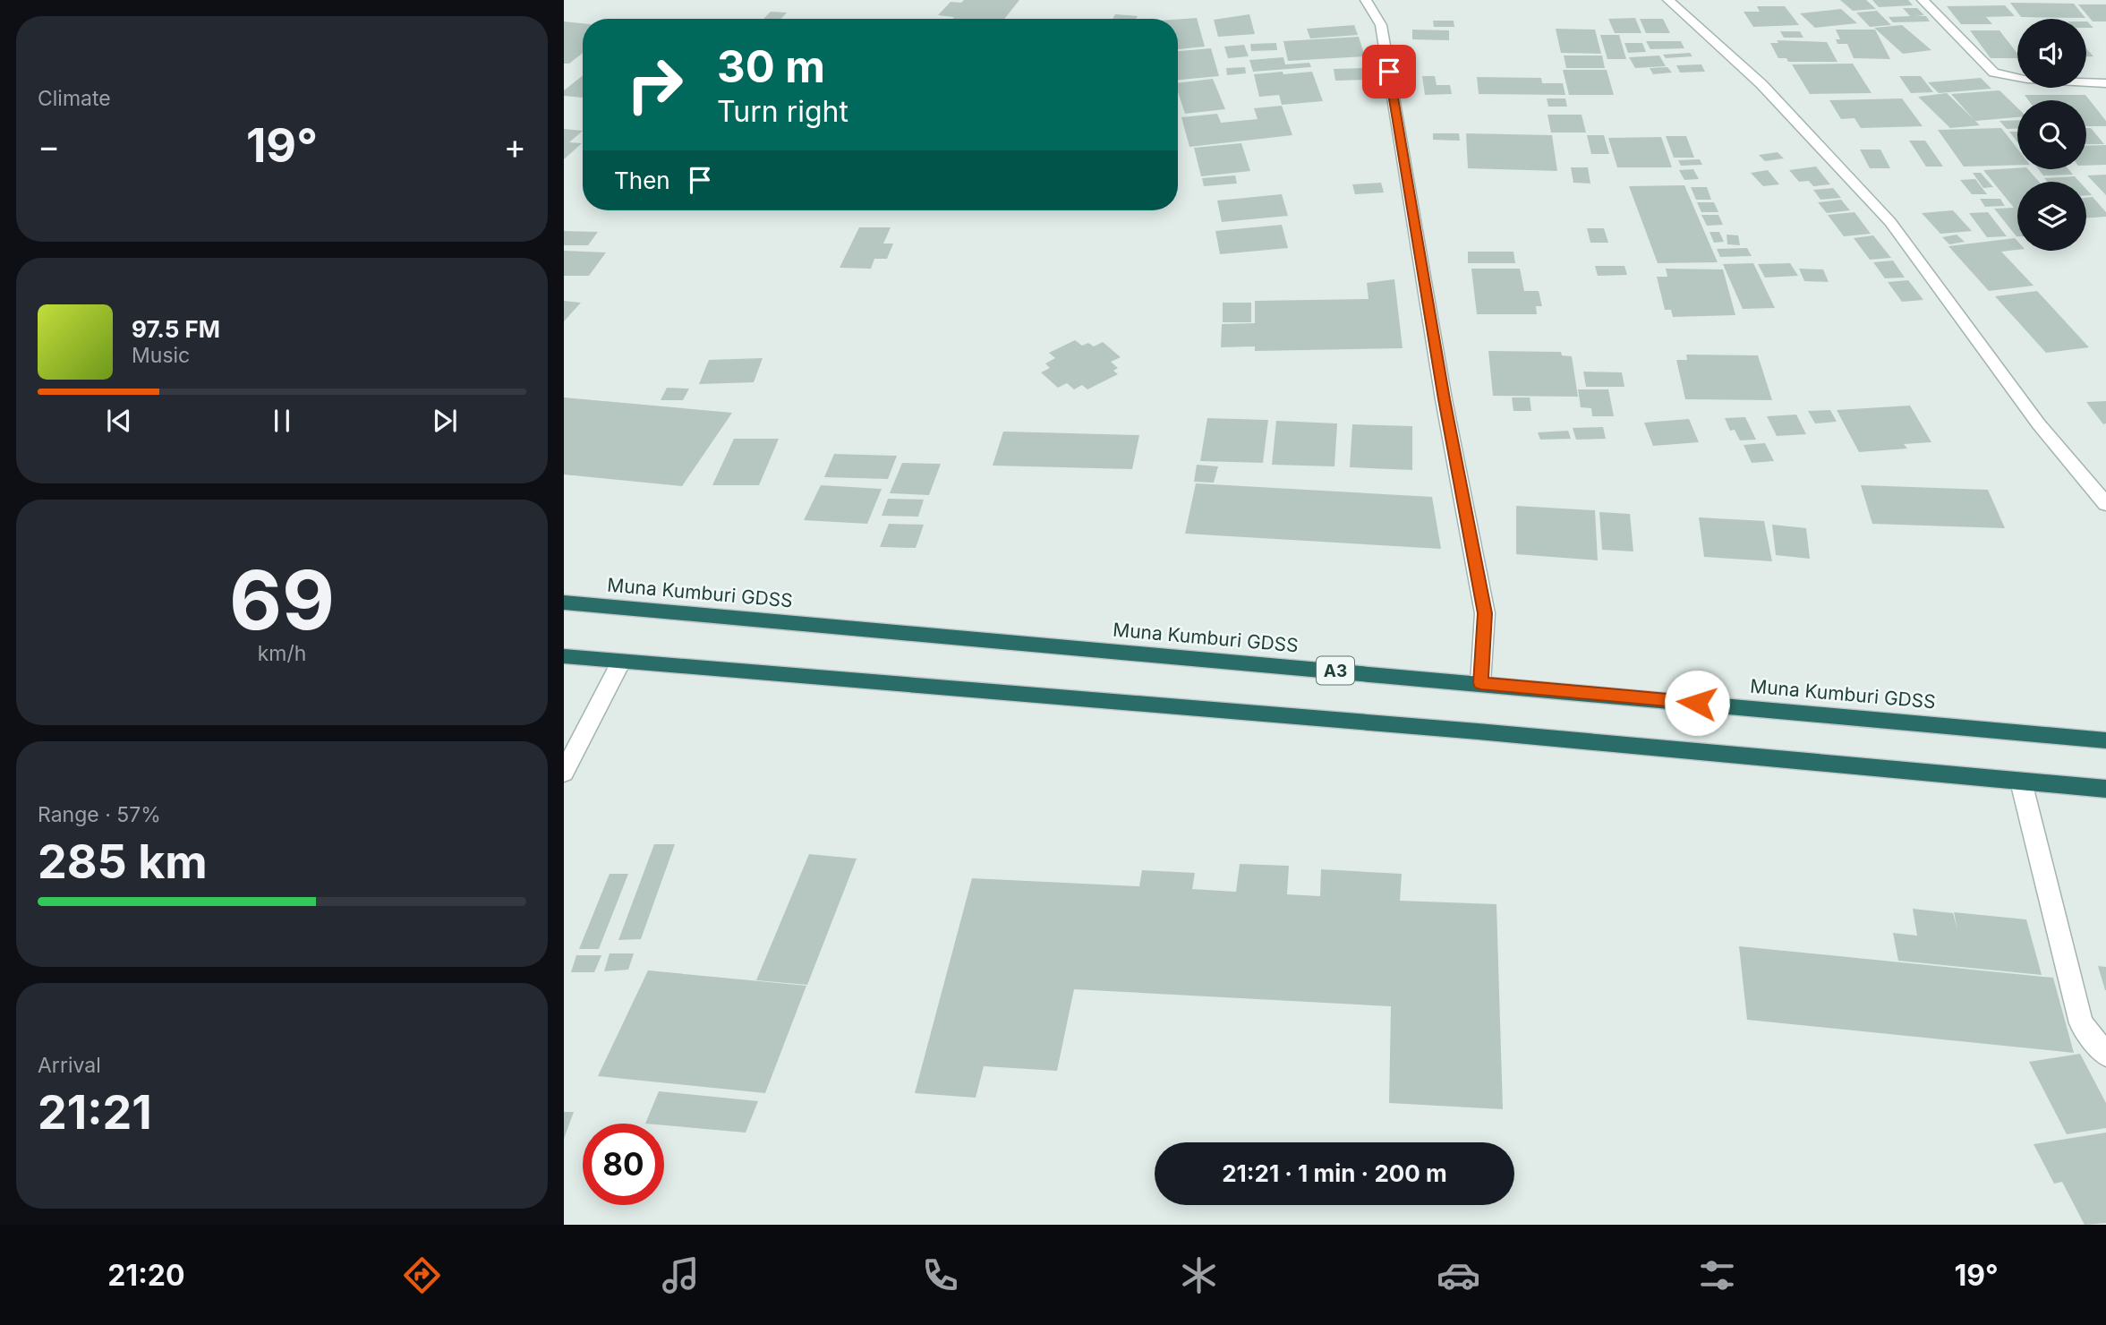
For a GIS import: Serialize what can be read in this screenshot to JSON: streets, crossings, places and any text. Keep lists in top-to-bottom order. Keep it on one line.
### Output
{"streets":{"highway":["Muna Kumburi GDSS","A3"]},"page":{"tile":["Climate",["69","km/h"],["Range · 57%","285 km"],["Arrival","21:21"]],"turn":["30 m","Turn right"],"heat":["−","19°","+"],"then":"Then","song":["97.5 FM","Music"],"limit":"80","trip":"21:21 · 1 min · 200 m","tabs":["21:20","19°"]}}
